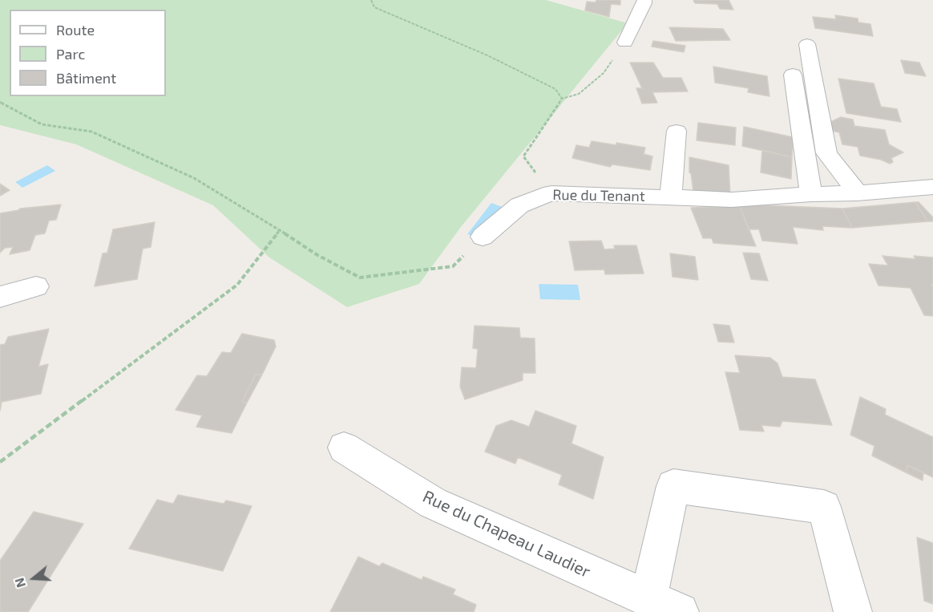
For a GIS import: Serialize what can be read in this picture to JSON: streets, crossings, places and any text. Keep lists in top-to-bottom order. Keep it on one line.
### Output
{"streets":{"street":["Rue du Tenant","Rue du Chapeau Laudier"]},"legend":["Route","Parc","Bâtiment"],"north":"left"}
